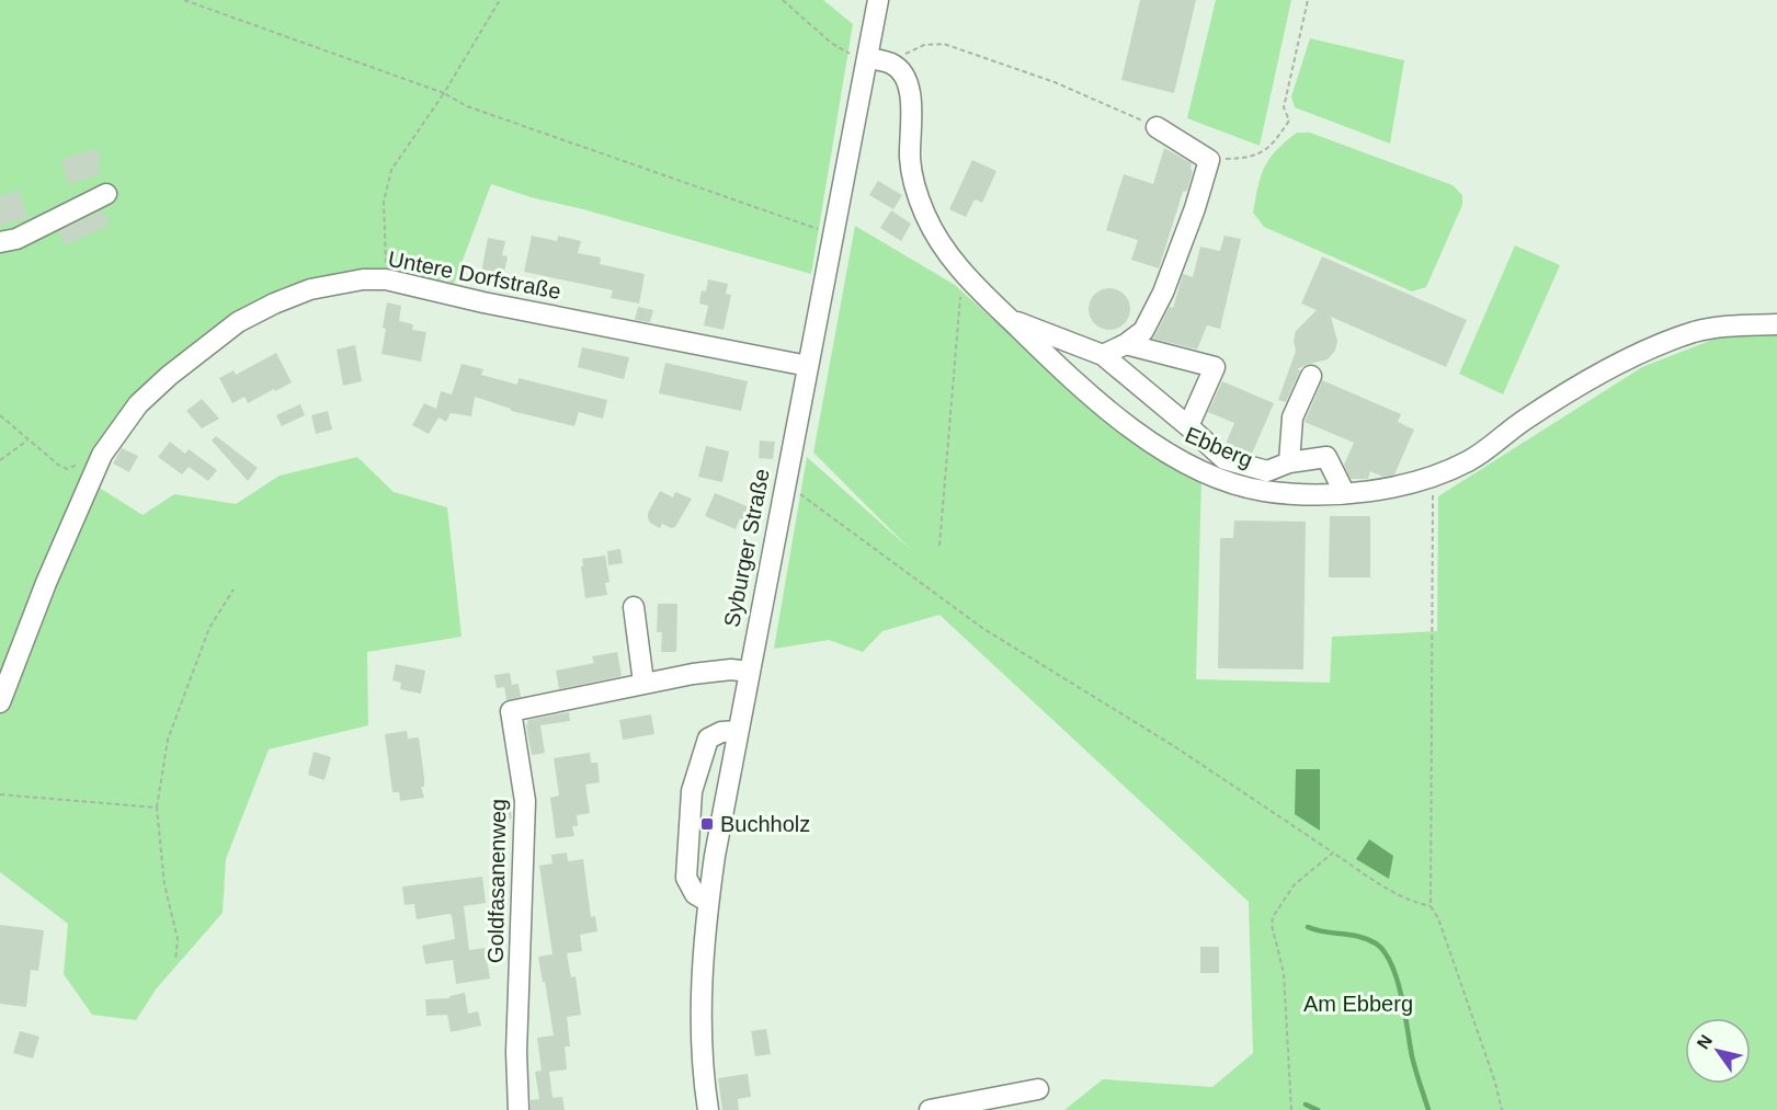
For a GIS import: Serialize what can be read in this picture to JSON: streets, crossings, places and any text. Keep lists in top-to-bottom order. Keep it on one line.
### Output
{"streets":{"street":["Untere Dorfstraße","Ebberg","Syburger Straße","Goldfasanenweg"]},"crossings":[["Untere Dorfstraße","Syburger Straße"],["Syburger Straße","Goldfasanenweg"]],"parks":["Am Ebberg"],"places":{"transit":["Buchholz"]},"north":"top left"}
